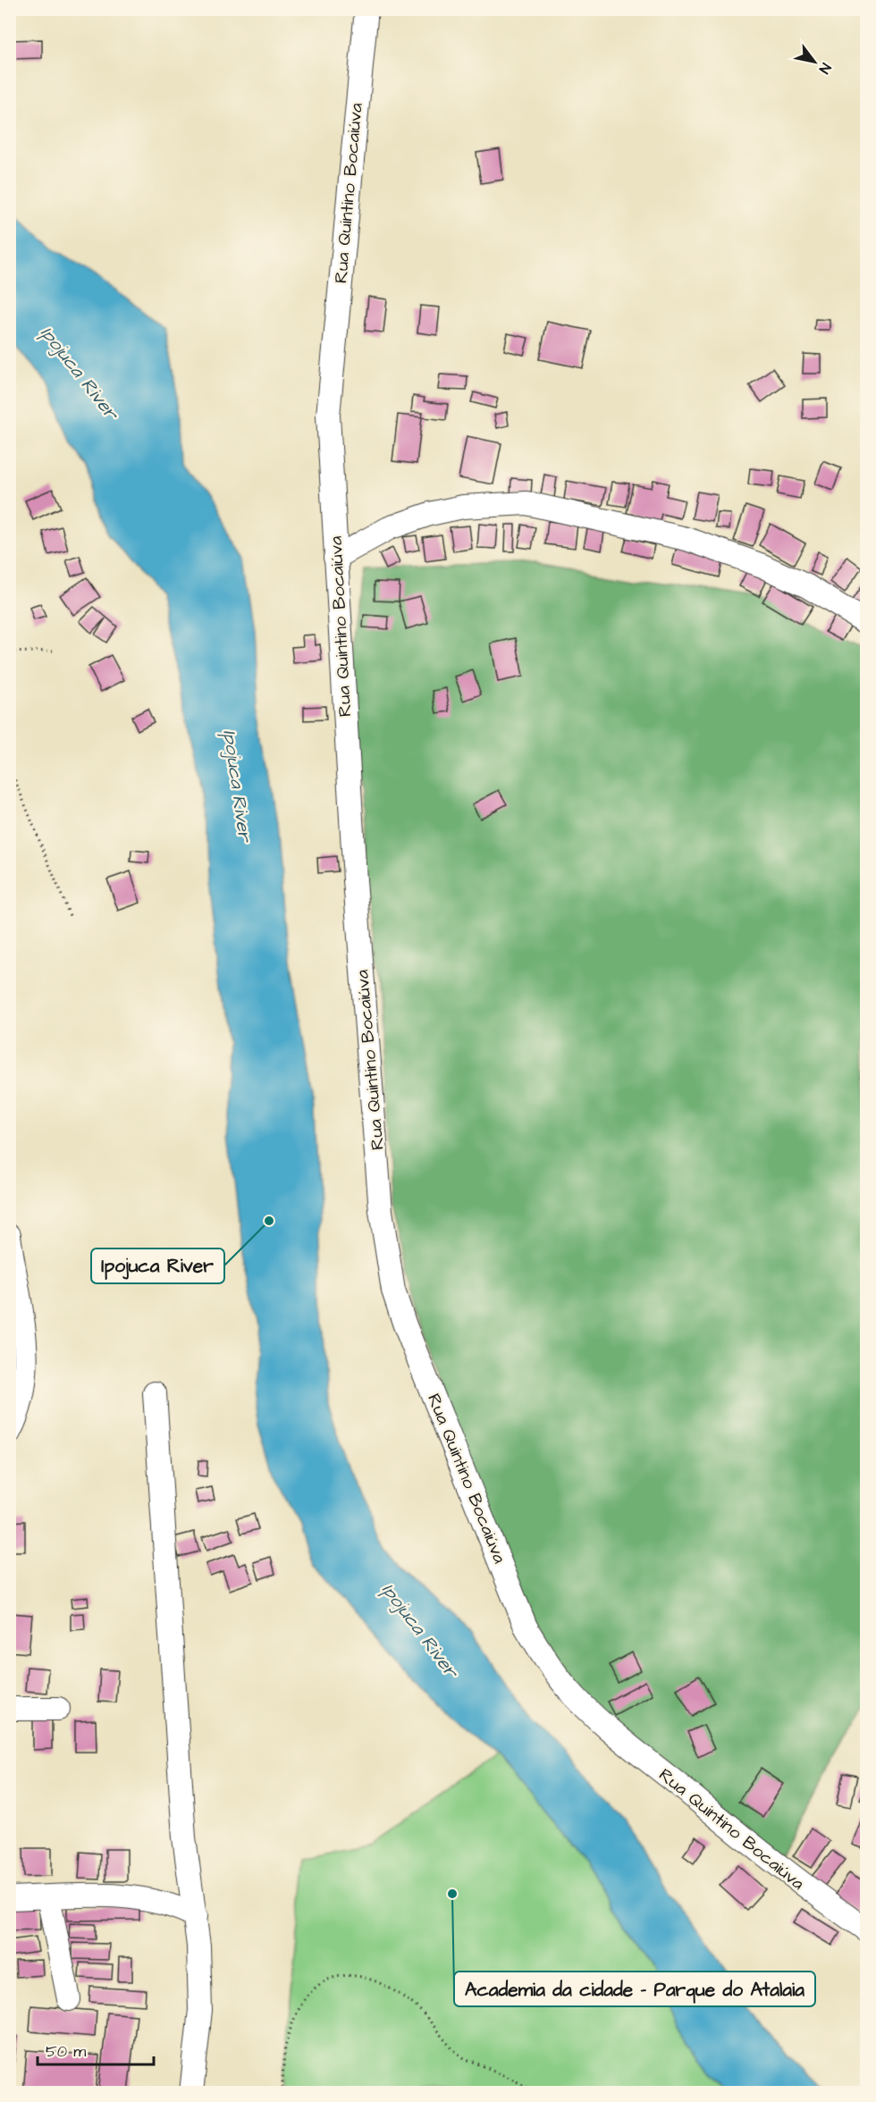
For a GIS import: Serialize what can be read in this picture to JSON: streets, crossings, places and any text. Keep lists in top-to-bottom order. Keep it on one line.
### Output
{"streets":{"street":["Rua Quintino Bocaiúva"]},"water":["Ipojuca River"],"places":["Ipojuca River","Academia da cidade - Parque do Atalaia"],"scale_bar":"50 m","north":"bottom right"}
